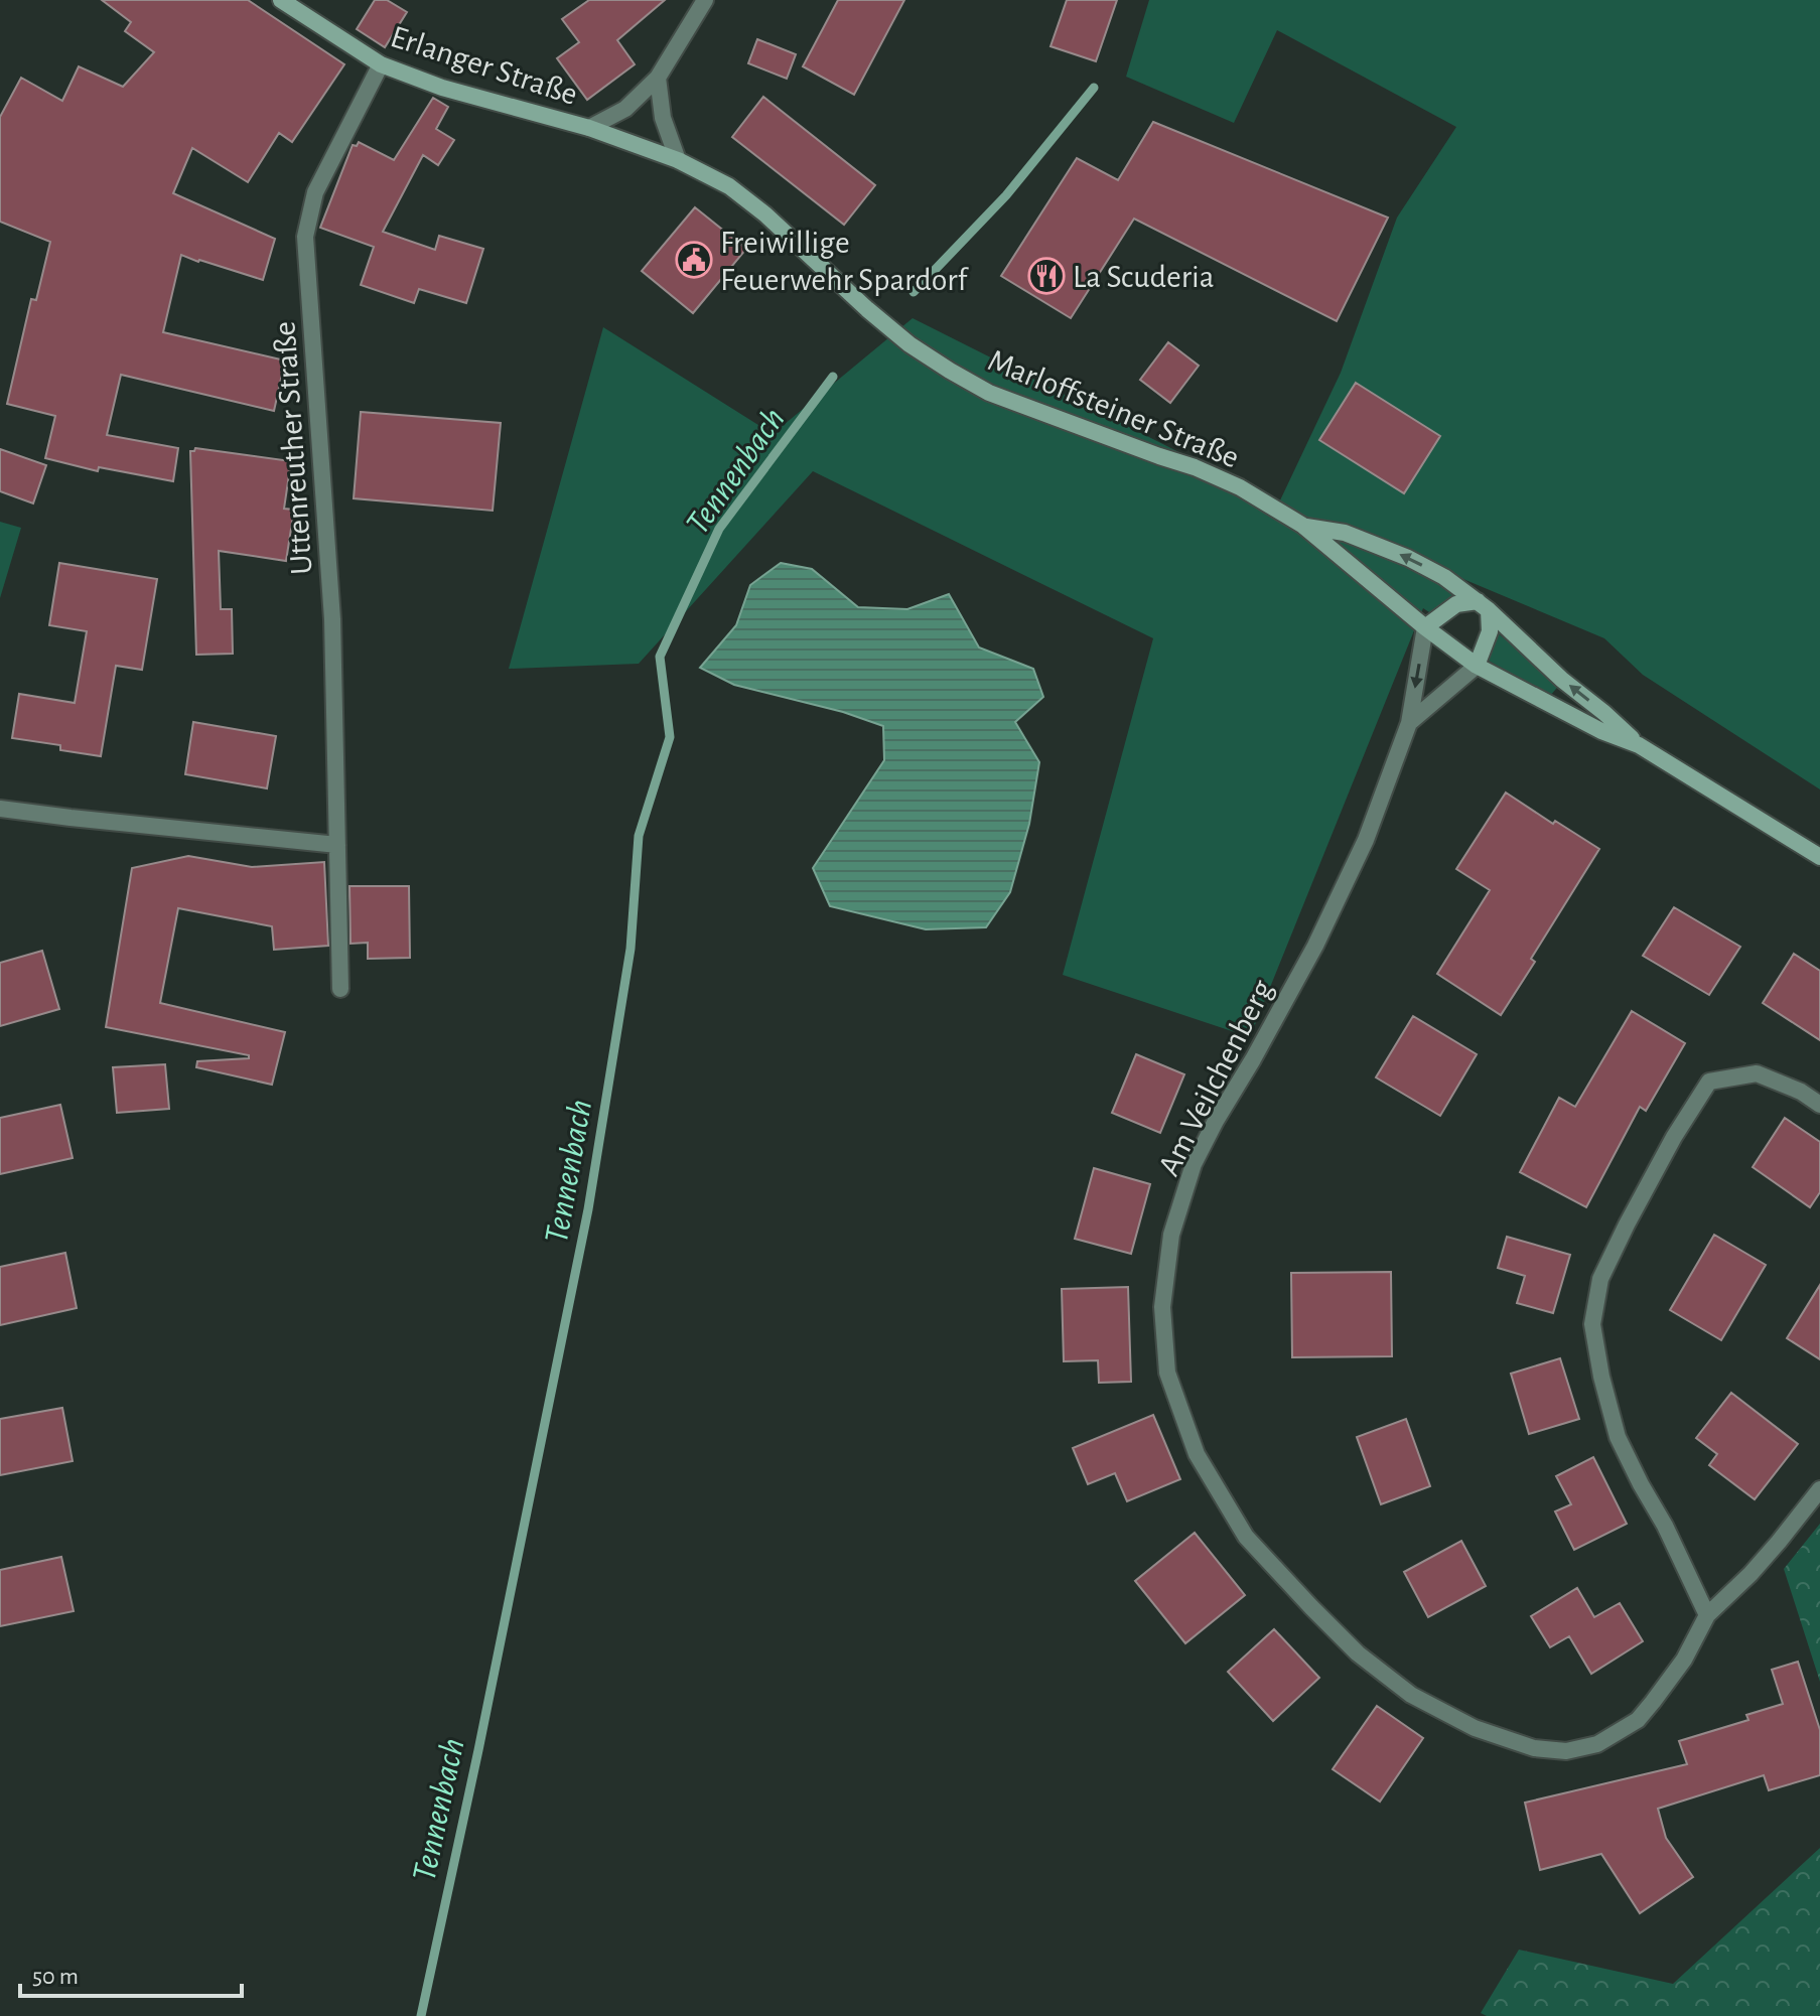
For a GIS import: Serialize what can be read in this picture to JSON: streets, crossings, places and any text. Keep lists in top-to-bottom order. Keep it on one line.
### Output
{"streets":{"main road":["Erlanger Straße","Marloffsteiner Straße"],"street":["Uttenreuther Straße","Am Veilchenberg"]},"crossings":[["Erlanger Straße","Marloffsteiner Straße"],["Erlanger Straße","Uttenreuther Straße"],["Marloffsteiner Straße","Am Veilchenberg"]],"water":["Tennenbach"],"places":{"public building":["Freiwillige Feuerwehr Spardorf"],"restaurant":["La Scuderia"]},"scale_bar":"50 m"}
